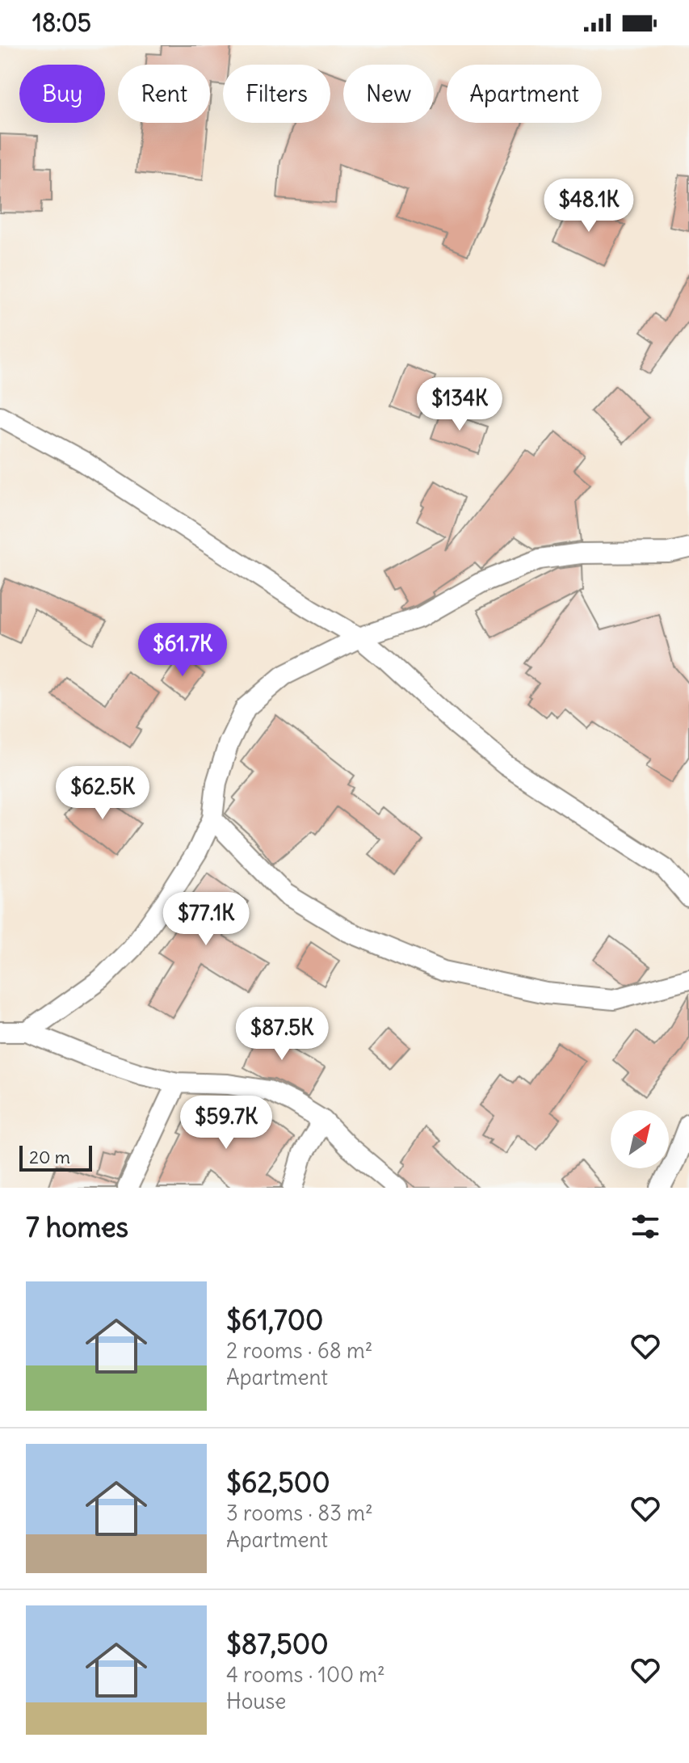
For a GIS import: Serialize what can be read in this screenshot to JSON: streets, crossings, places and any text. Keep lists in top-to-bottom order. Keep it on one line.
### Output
{"scale_bar":"20 m","north":"top right","page":{"status":"18:05","chip":["Buy","Rent","Filters","New","Apartment"],"price":["$48.1K","$134K","$61.7K","$62.5K","$77.1K","$87.5K","$59.7K"],"scale":"20 m","heading":"7 homes","list":[{"name":"$61,700","note":"2 rooms · 68 m² · Apartment"},{"name":"$62,500","note":"3 rooms · 83 m² · Apartment"},{"name":"$87,500","note":"4 rooms · 100 m² · House"}]}}
